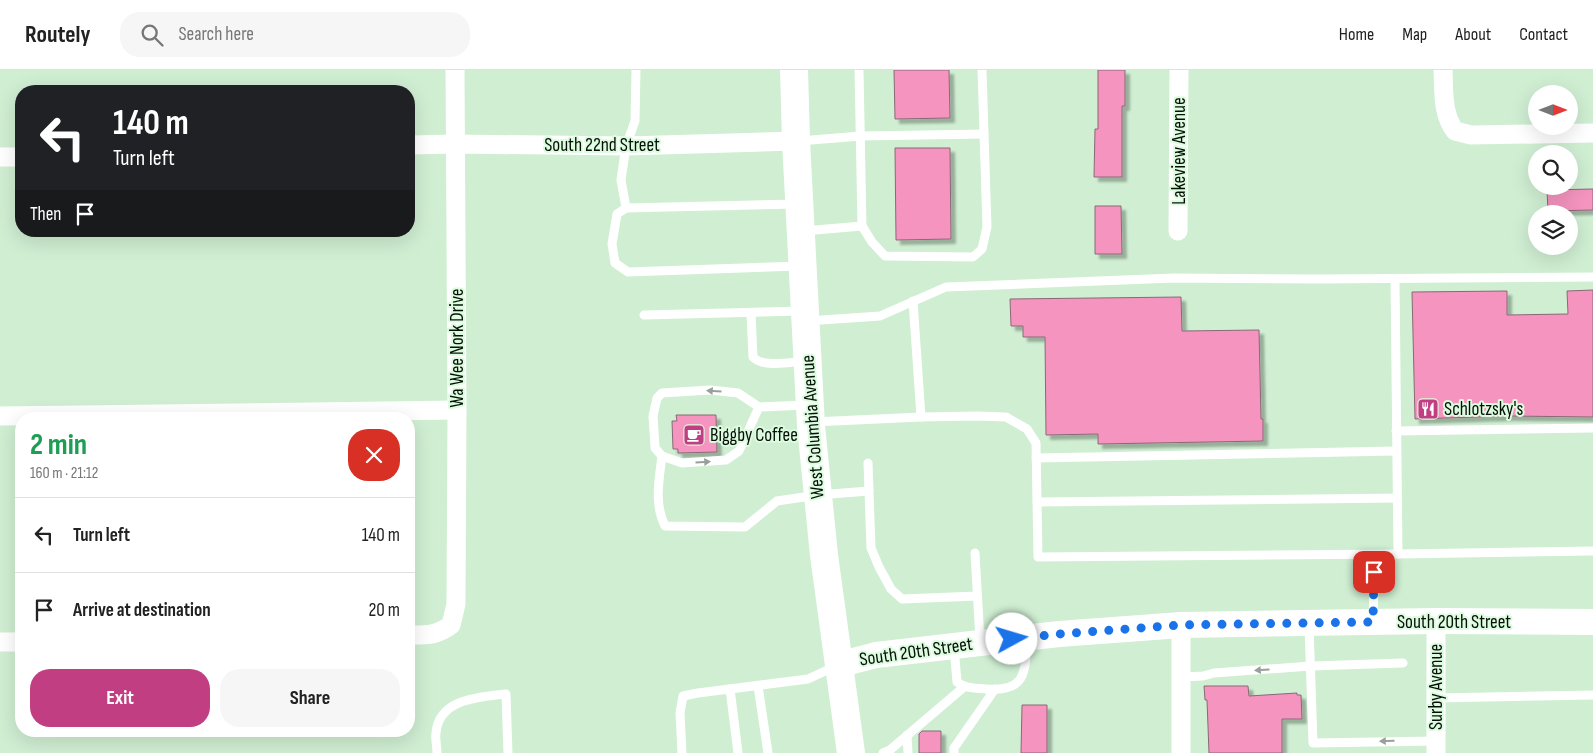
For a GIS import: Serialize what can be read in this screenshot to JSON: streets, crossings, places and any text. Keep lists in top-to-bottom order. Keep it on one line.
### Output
{"streets":{"main road":["West Columbia Avenue","South 20th Street"],"street":["South 22nd Street","Lakeview Avenue","Wa Wee Nork Drive","Surby Avenue"]},"crossings":[["South 22nd Street","Wa Wee Nork Drive"],["South 22nd Street","West Columbia Avenue"],["West Columbia Avenue","South 20th Street"],["South 20th Street","Surby Avenue"]],"places":{"restaurant":["Schlotzsky's"],"cafe":["Biggby Coffee"]},"north":"right","page":{"header":"Routely","search":"Search here","nav":["Home","Map","About","Contact"],"turn":["140 m","Turn left"],"then":"Then","heading":["2 min","160 m · 21:12"],"list":[{"name":"Turn left","value":"140 m"},{"name":"Arrive at destination","value":"20 m"}],"buttons":["Exit","Share"]}}
